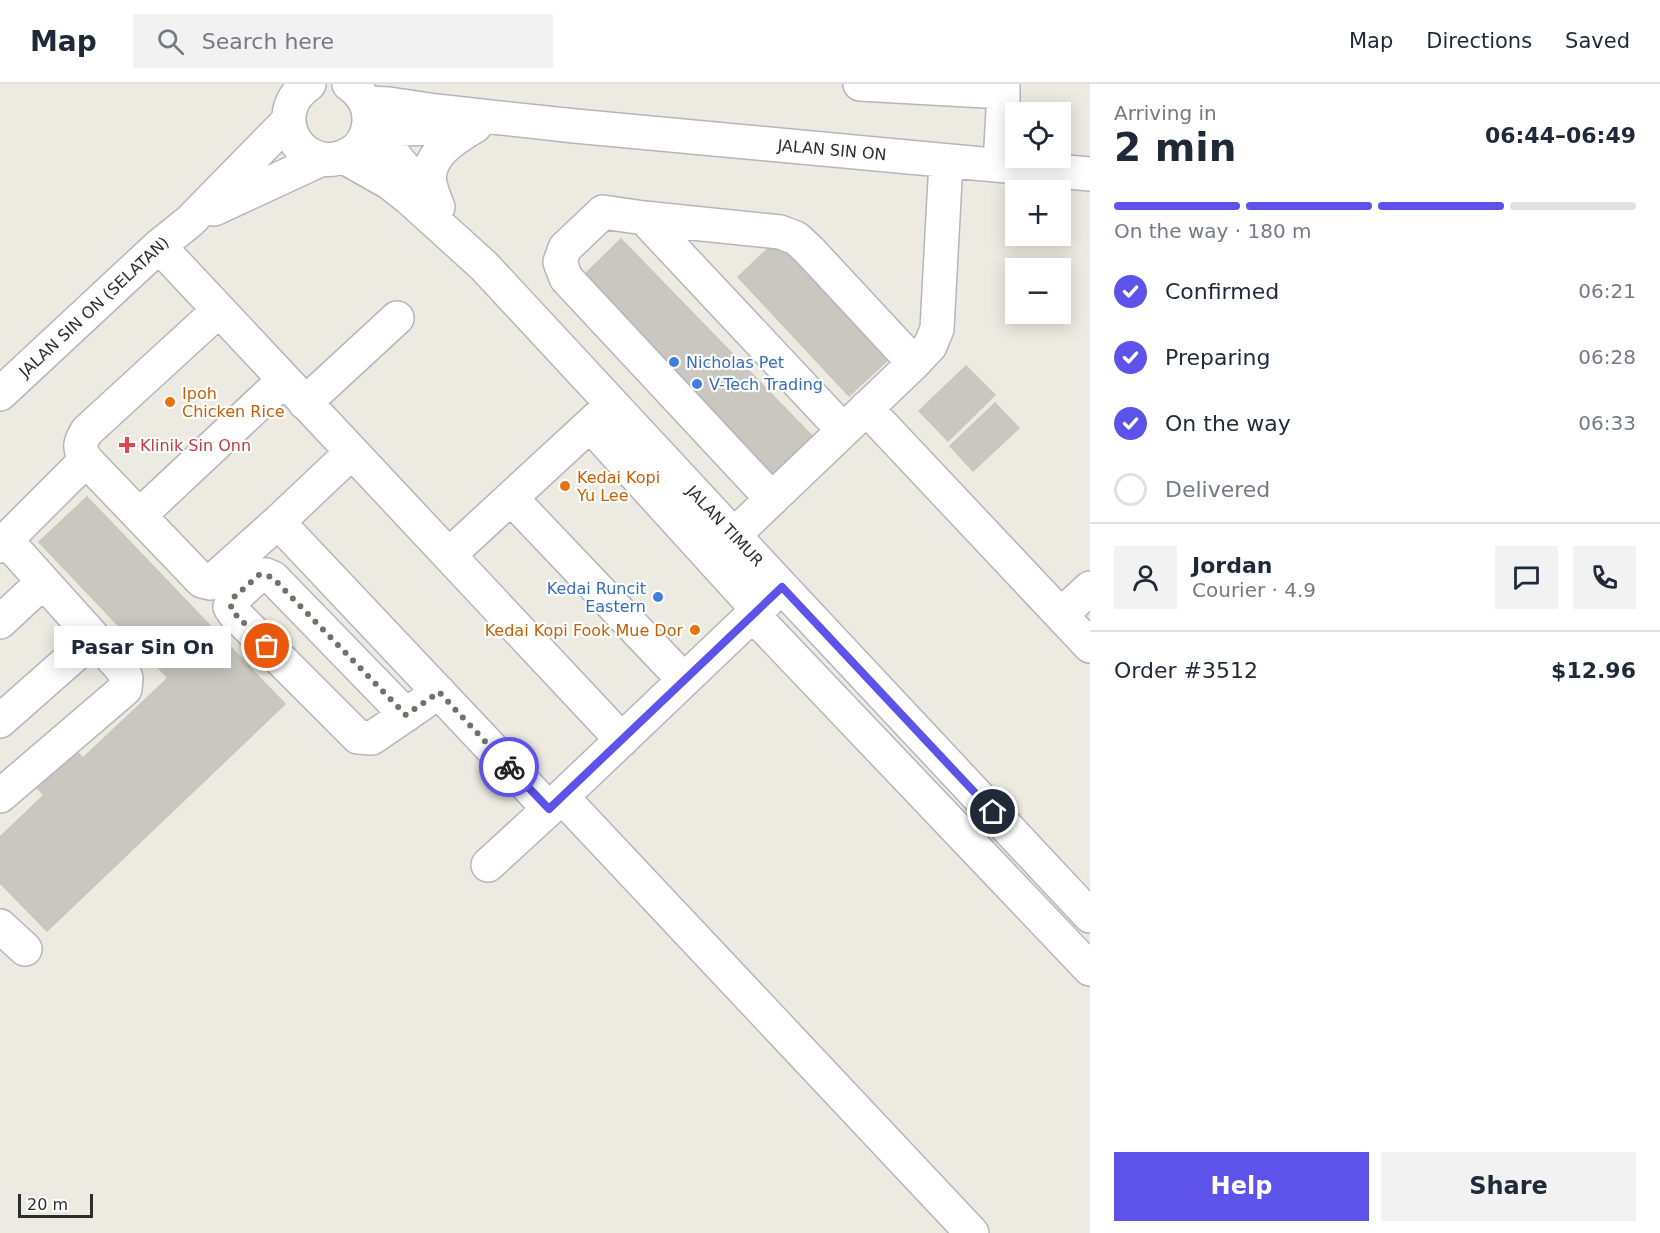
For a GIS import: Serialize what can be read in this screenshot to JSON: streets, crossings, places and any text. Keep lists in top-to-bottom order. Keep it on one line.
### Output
{"streets":{"street":["JALAN SIN ON","JALAN SIN ON (SELATAN)","JALAN TIMUR"]},"crossings":[["JALAN SIN ON","JALAN SIN ON (SELATAN)"],["JALAN SIN ON","JALAN TIMUR"],["JALAN SIN ON (SELATAN)","JALAN TIMUR"]],"places":{"other":["Nicholas Pet","V-Tech Trading","Ipoh Chicken Rice","Kedai Kopi Yu Lee","Kedai Runcit Eastern","Kedai Kopi Fook Mue Dor","Pasar Sin On"],"health":["Klinik Sin Onn"]},"scale_bar":"20 m","page":{"header":"Map","search":"Search here","nav":["Map","Directions","Saved"],"heading":["2 min","Arriving in","06:44–06:49"],"panel":["Jordan","Courier · 4.9","Order #3512","$12.96"],"map_buttons":["+","−"],"bar":"On the way · 180 m","list":[["Confirmed","06:21"],["Preparing","06:28"],["On the way","06:33"],"Delivered"],"bubble":"Pasar Sin On","buttons":["Help","Share"],"scale":"20 m"}}
